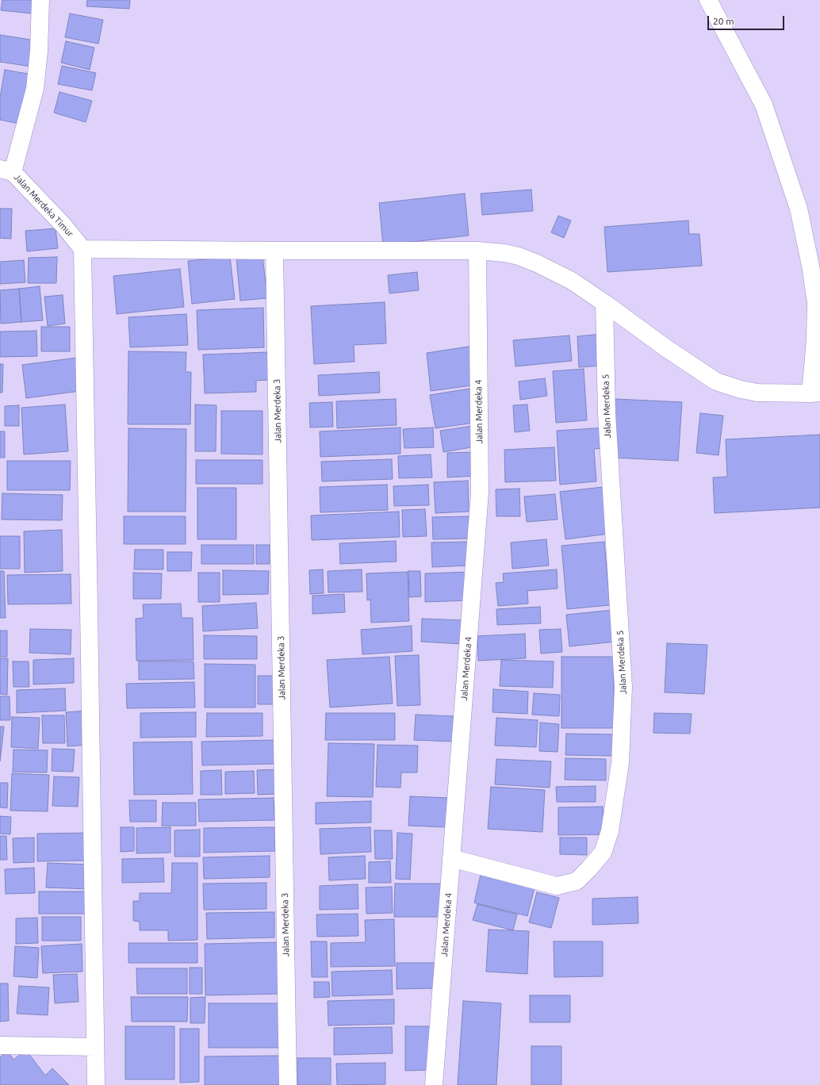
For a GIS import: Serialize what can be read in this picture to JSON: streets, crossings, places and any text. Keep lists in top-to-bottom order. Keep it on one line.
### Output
{"streets":{"street":["Jalan Merdeka Timur","Jalan Merdeka 5","Jalan Merdeka 3","Jalan Merdeka 4"]},"crossings":[["Jalan Merdeka 5","Jalan Merdeka 4"]],"scale_bar":"20 m"}
